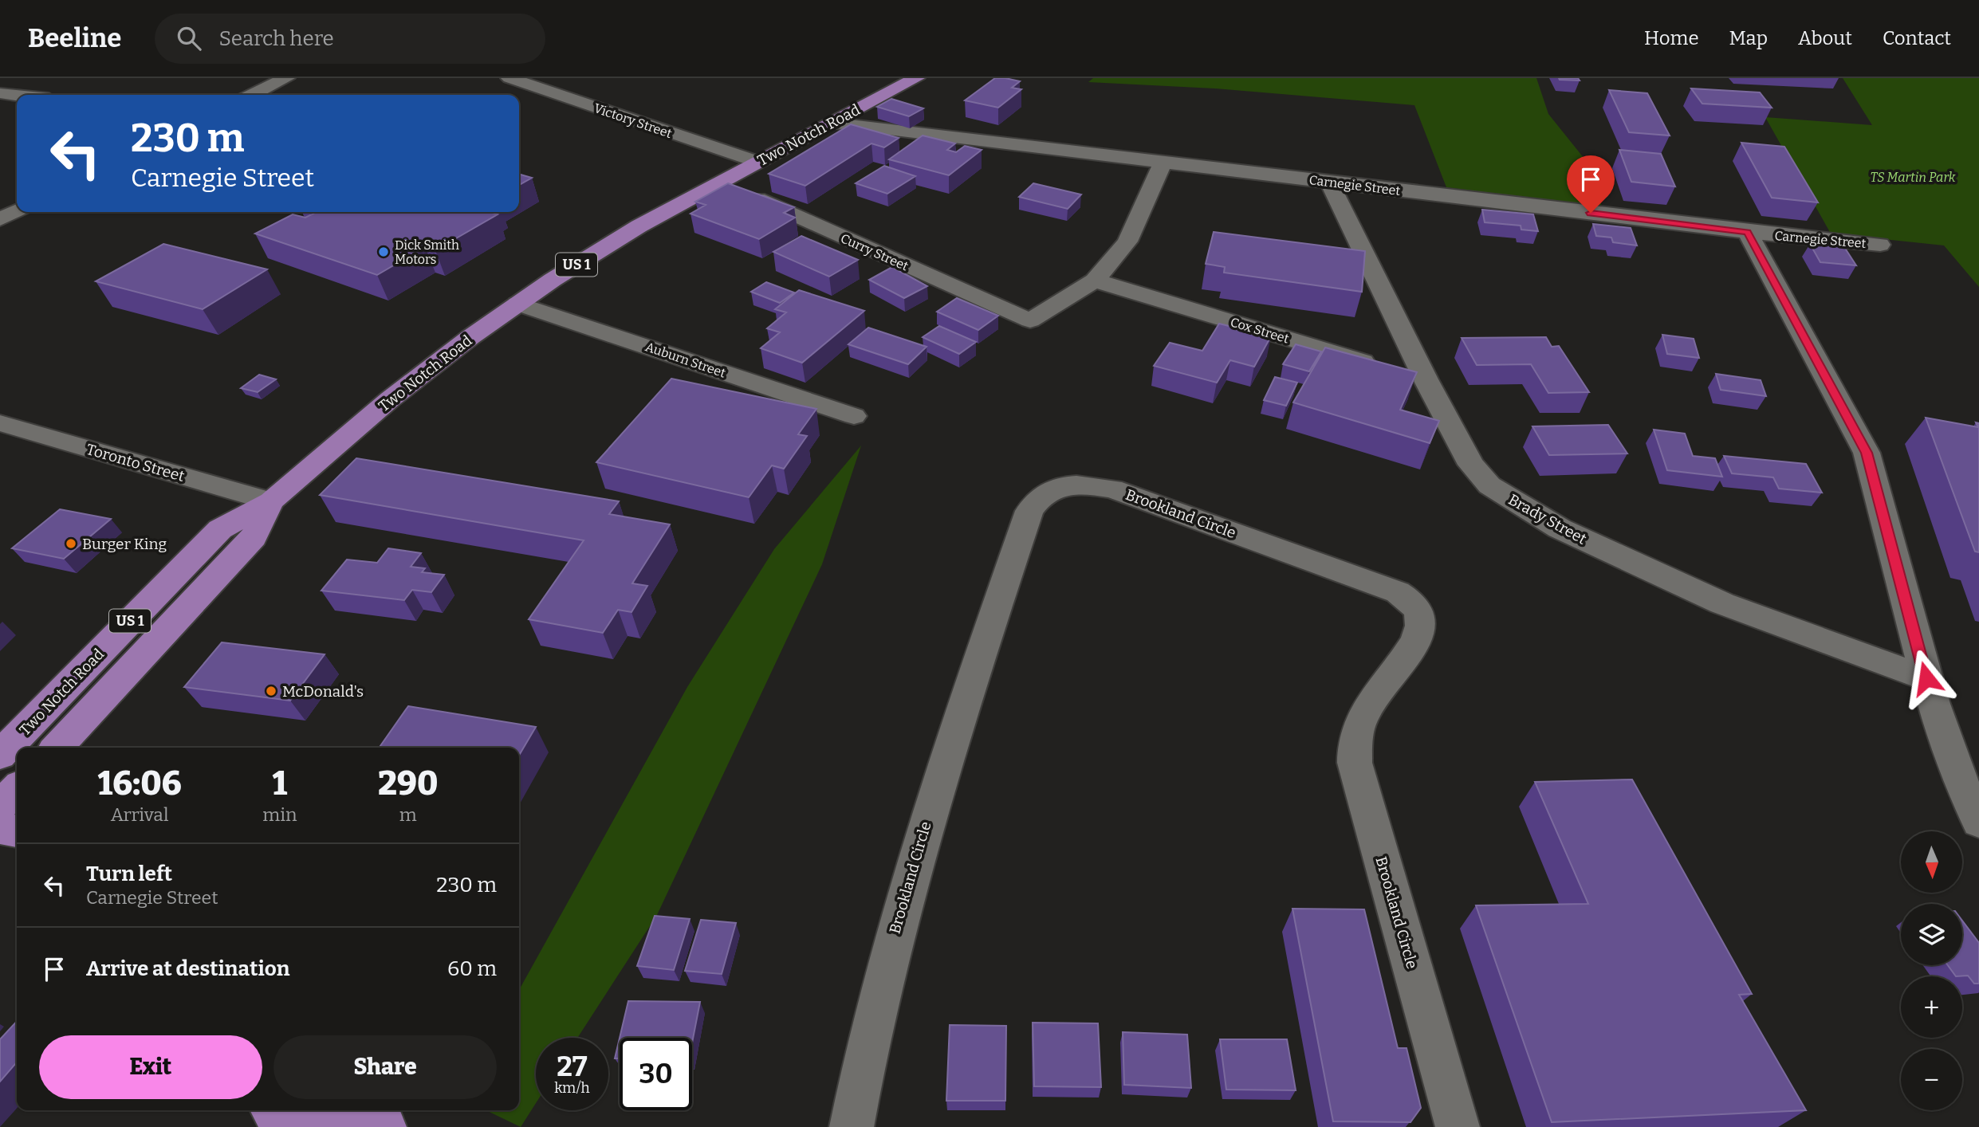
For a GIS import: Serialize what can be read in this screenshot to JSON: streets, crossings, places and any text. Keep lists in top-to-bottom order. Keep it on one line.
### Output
{"streets":{"main road":["Two Notch Road","US 1"],"street":["Victory Street","Carnegie Street","Curry Street","Cox Street","Auburn Street","Toronto Street","Brookland Circle","Brady Street"]},"crossings":[["Victory Street","Two Notch Road"],["Two Notch Road","Carnegie Street"],["Two Notch Road","Curry Street"],["Two Notch Road","Auburn Street"],["Two Notch Road","Toronto Street"],["Carnegie Street","Brady Street"],["Curry Street","Cox Street"],["Cox Street","Brady Street"]],"parks":["TS Martin Park"],"places":["Dick Smith Motors","Burger King","McDonald's"],"north":"bottom","page":{"header":"Beeline","search":"Search here","nav":["Home","Map","About","Contact"],"turn":["230 m","Carnegie Street"],"eta":["16:06","Arrival","1","min","290","m"],"map_buttons":["+","−"],"list":[{"name":"Turn left","note":"Carnegie Street","value":"230 m"},{"name":"Arrive at destination","value":"60 m"}],"buttons":["Exit","Share"],"speed":"27 km/h","limit":"30"}}
